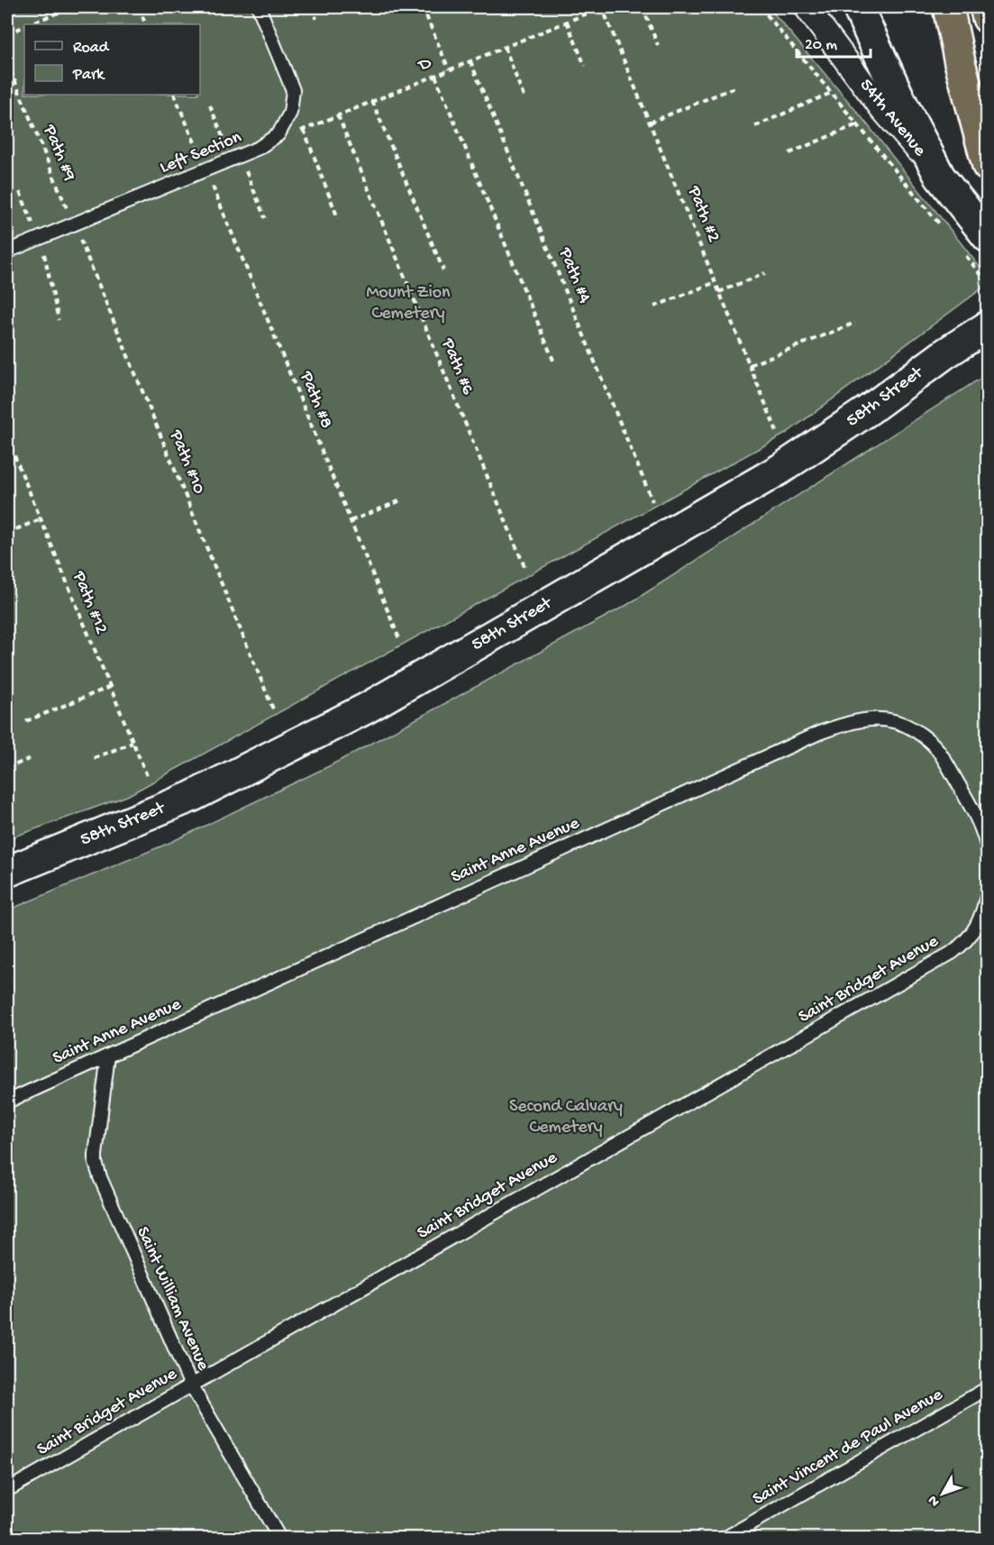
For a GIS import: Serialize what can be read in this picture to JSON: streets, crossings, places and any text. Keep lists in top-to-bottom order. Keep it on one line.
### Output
{"streets":{"main road":["58th Street"],"street":["54th Avenue"],"lane":["Left Section","Saint Anne Avenue","Saint Bridget Avenue","Saint William Avenue","Saint Vincent de Paul Avenue"],"path":["D","Path #9","Path #2","Path #4","Path #6","Path #8","Path #10","Path #12"]},"crossings":[["D","Left Section"],["D","Path #2"],["D","Path #4"],["D","Path #6"],["Path #9","Left Section"],["Path #9","Path #10"],["Left Section","Path #8"],["Left Section","Path #10"],["Saint Anne Avenue","Saint William Avenue"],["Saint Bridget Avenue","Saint William Avenue"]],"parks":["Mount Zion Cemetery","Second Calvary Cemetery"],"legend":["Road","Park"],"scale_bar":"20 m","north":"bottom left"}
